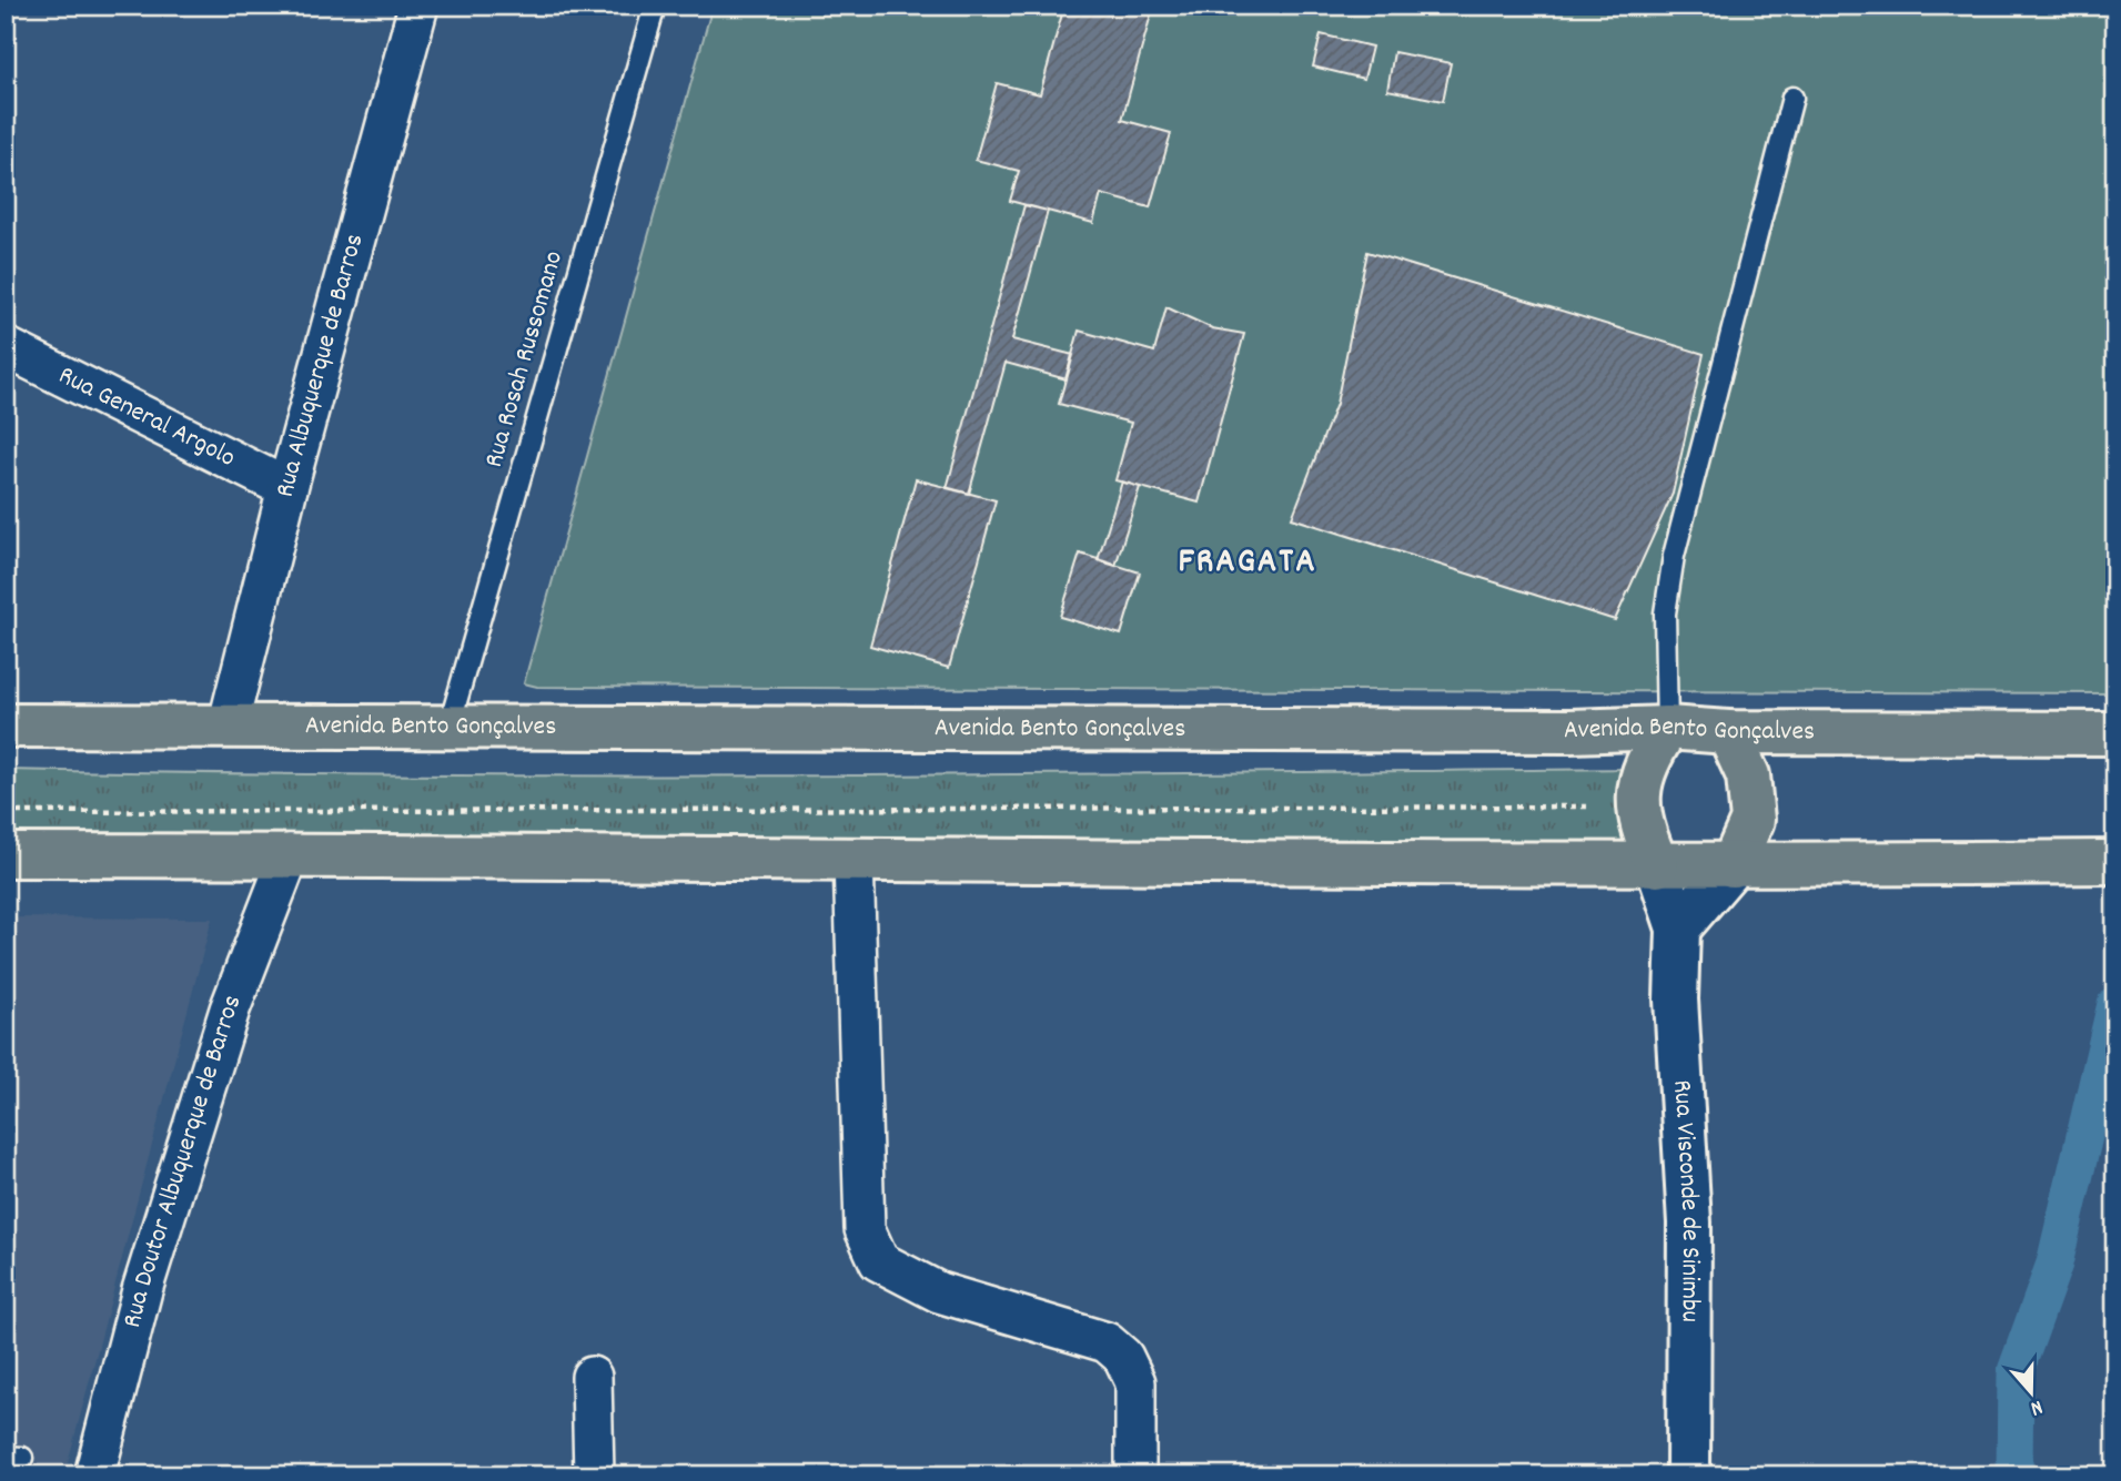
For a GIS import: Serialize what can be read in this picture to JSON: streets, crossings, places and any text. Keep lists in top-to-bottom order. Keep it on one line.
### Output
{"streets":{"main road":["Avenida Bento Gonçalves"],"street":["Rua Albuquerque de Barros","Rua General Argolo","Rua Doutor Albuquerque de Barros","Rua Visconde de Sinimbu"],"lane":["Rua Rosah Russomano"]},"crossings":[["Rua Rosah Russomano","Avenida Bento Gonçalves"],["Rua Albuquerque de Barros","Rua General Argolo"],["Rua Albuquerque de Barros","Avenida Bento Gonçalves"],["Avenida Bento Gonçalves","Rua Visconde de Sinimbu"]],"districts":["FRAGATA"],"north":"bottom"}
